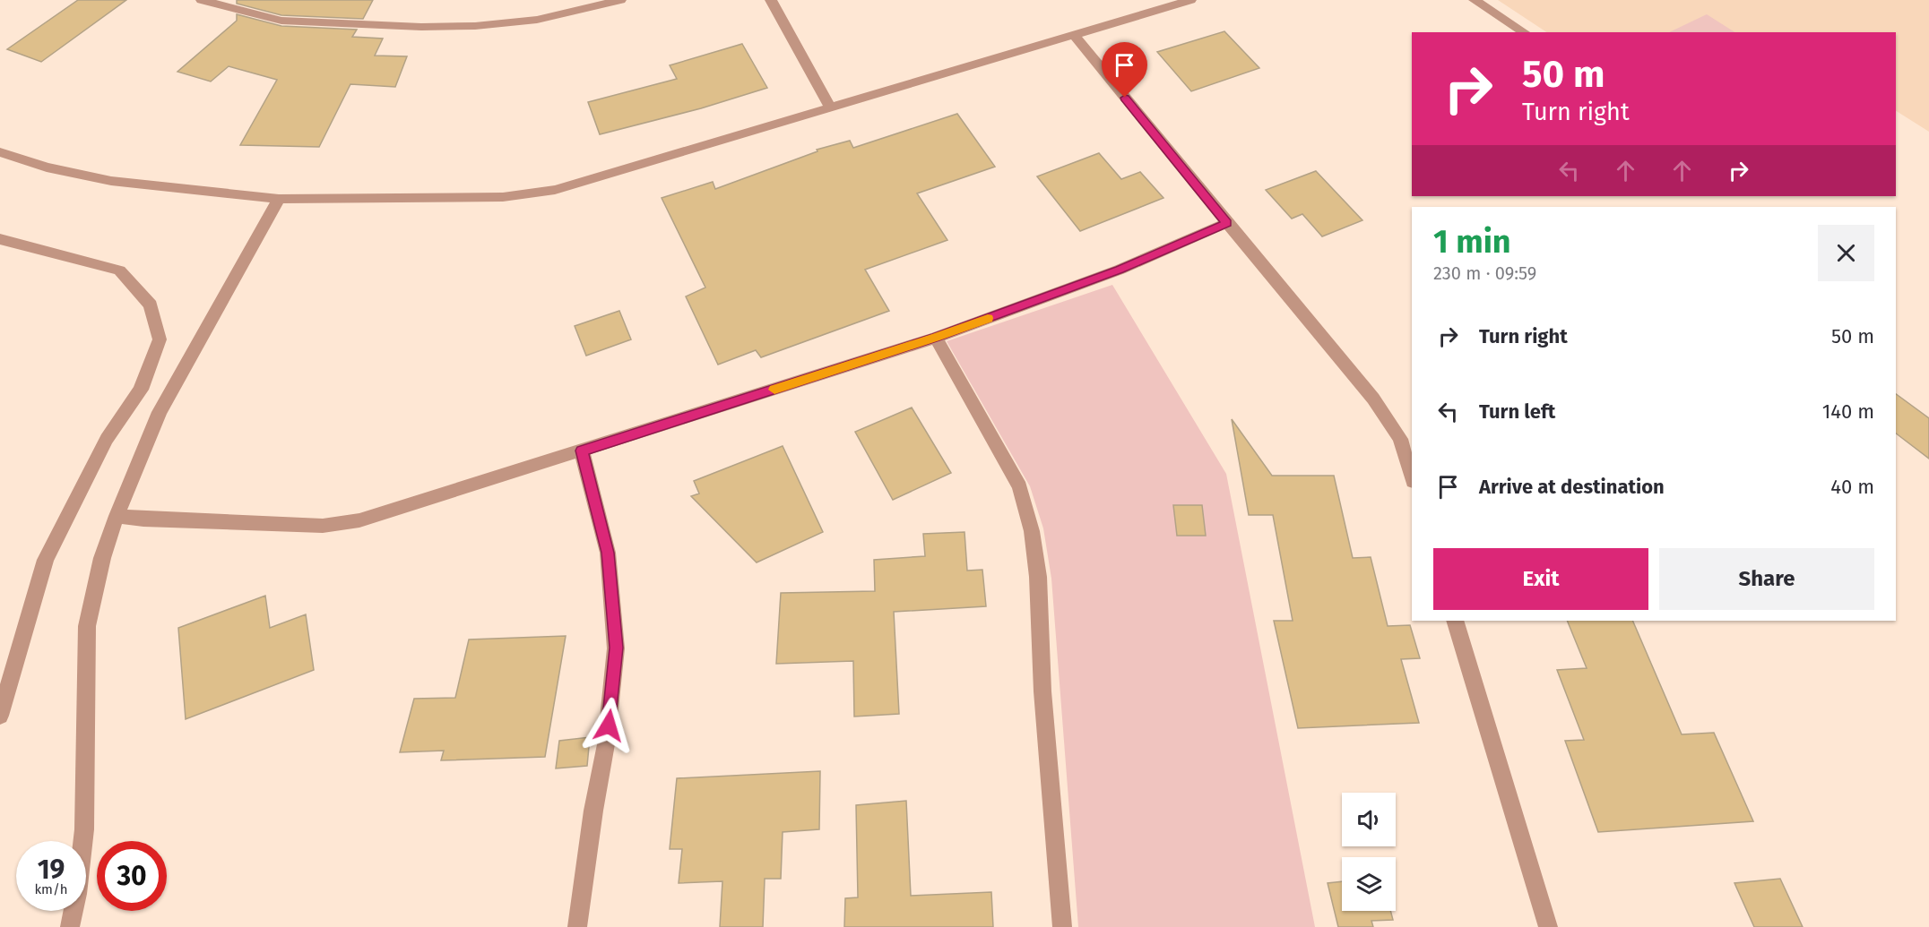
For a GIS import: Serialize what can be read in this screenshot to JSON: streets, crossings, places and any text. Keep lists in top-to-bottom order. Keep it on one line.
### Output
{"page":{"turn":["50 m","Turn right"],"heading":["1 min","230 m · 09:59"],"list":[{"name":"Turn right","value":"50 m"},{"name":"Turn left","value":"140 m"},{"name":"Arrive at destination","value":"40 m"}],"buttons":["Exit","Share"],"speed":"19 km/h","limit":"30"}}
